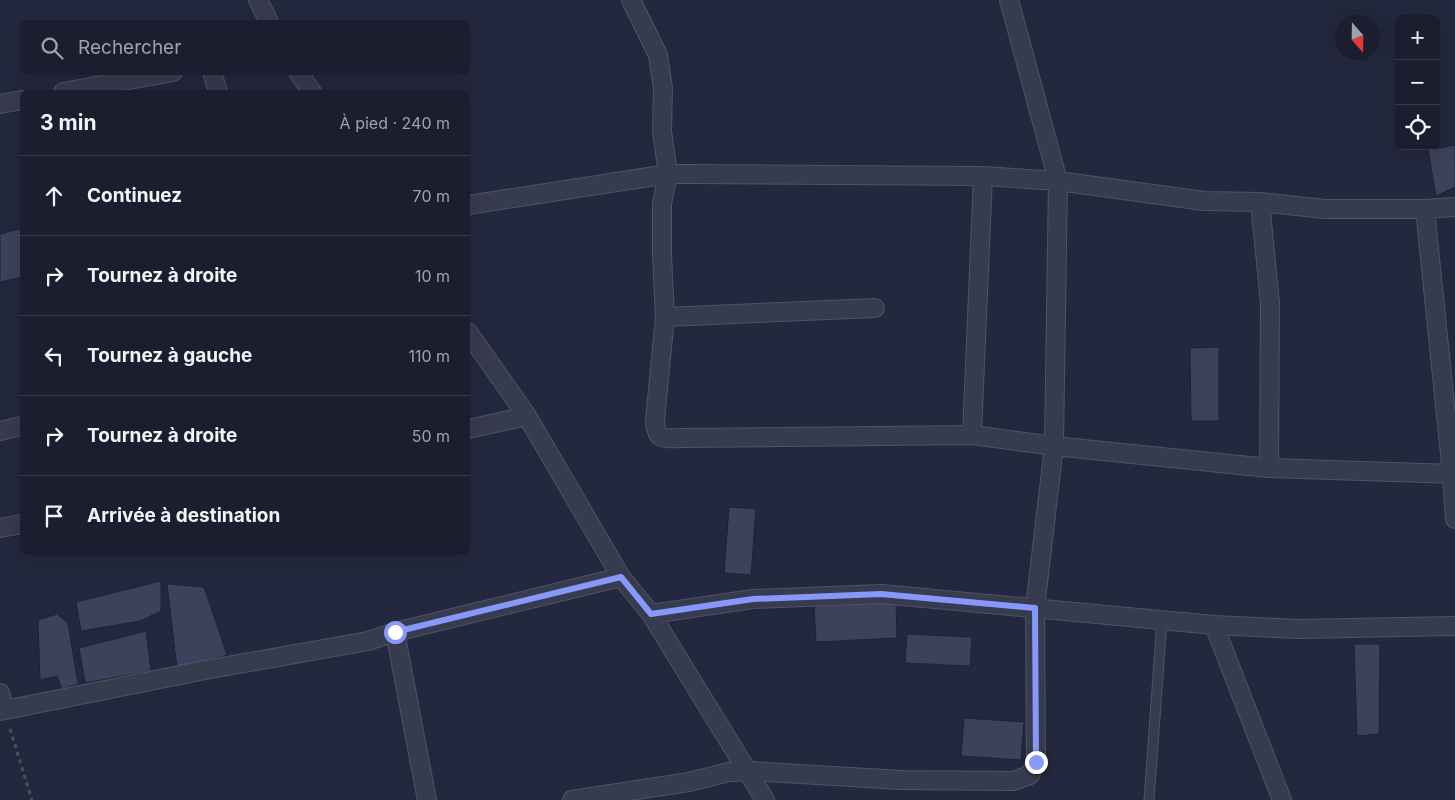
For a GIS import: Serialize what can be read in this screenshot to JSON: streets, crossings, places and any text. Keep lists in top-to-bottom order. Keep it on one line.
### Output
{"north":"bottom","page":{"map_buttons":["+","−"],"search":"Rechercher","heading":["3 min","À pied · 240 m"],"list":[["Continuez","70 m"],["Tournez à droite","10 m"],["Tournez à gauche","110 m"],["Tournez à droite","50 m"],"Arrivée à destination"]}}
